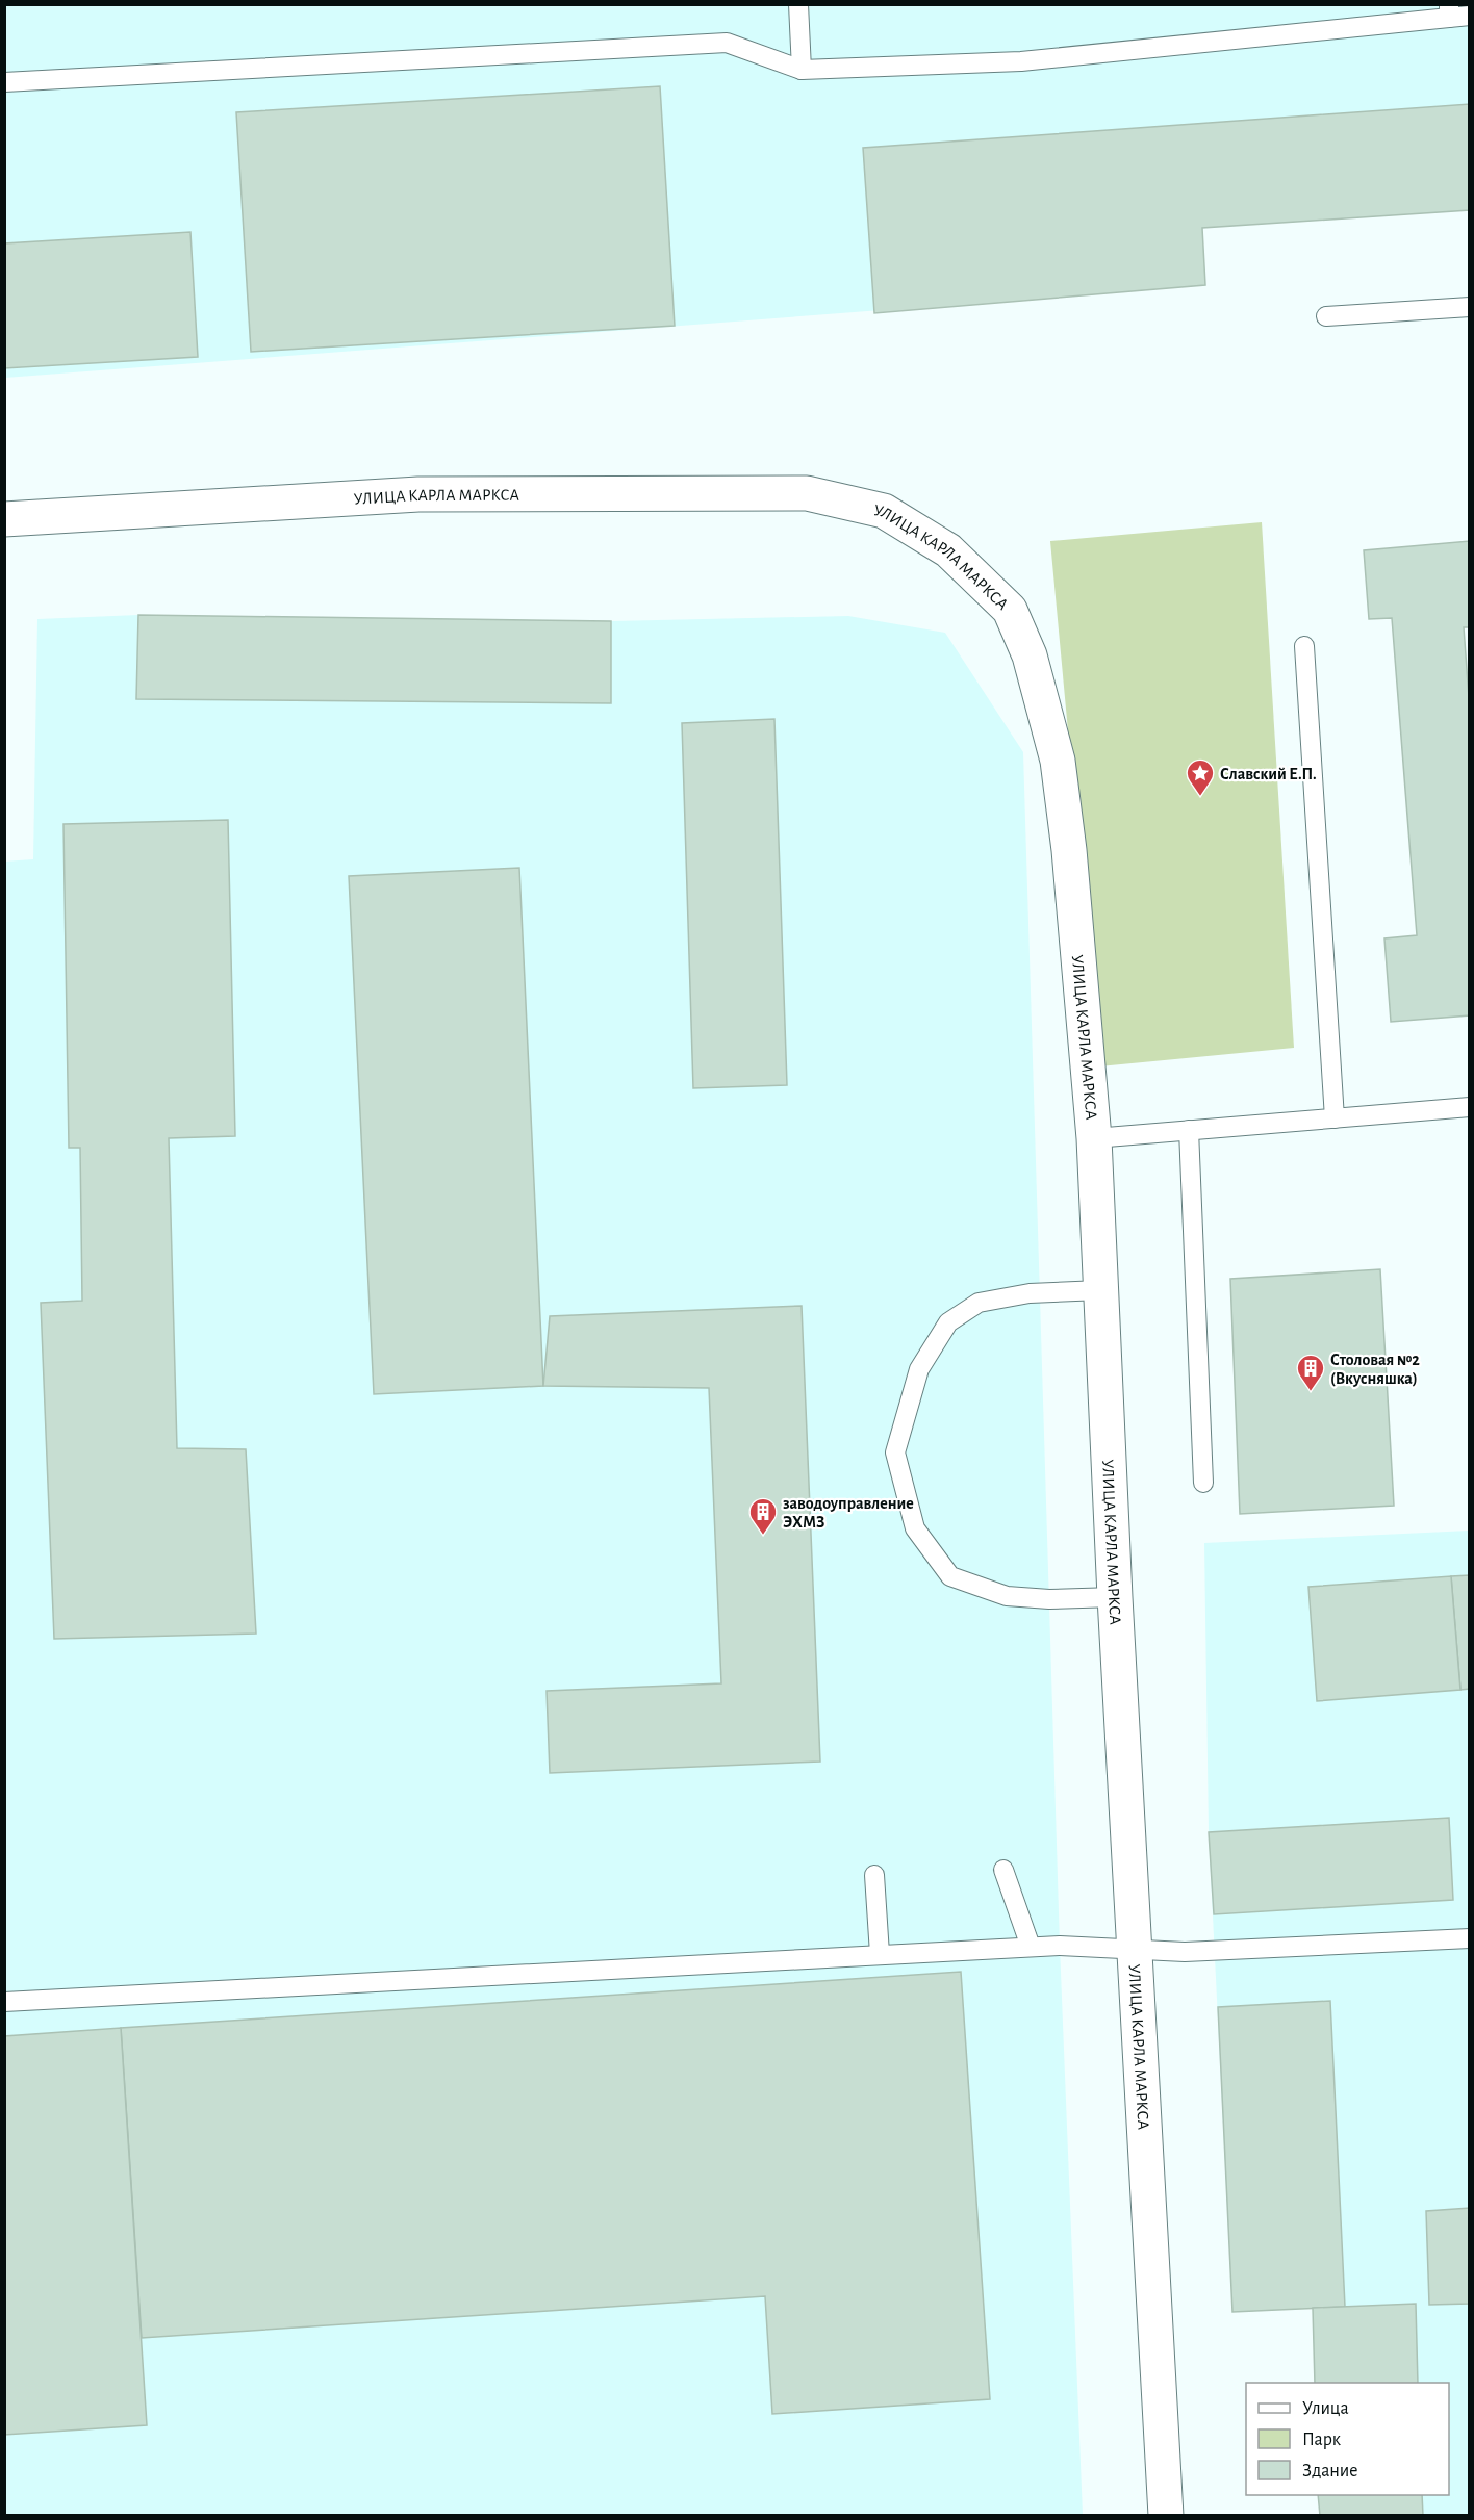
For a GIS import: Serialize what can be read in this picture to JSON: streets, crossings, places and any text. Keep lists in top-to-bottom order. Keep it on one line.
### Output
{"streets":{"street":["УЛИЦА КАРЛА МАРКСА"]},"places":{"place":["Славский Е.П."],"building":["Столовая №2 (Вкусняшка)","заводоуправление ЭХМЗ"]},"legend":["Улица","Парк","Здание"]}
